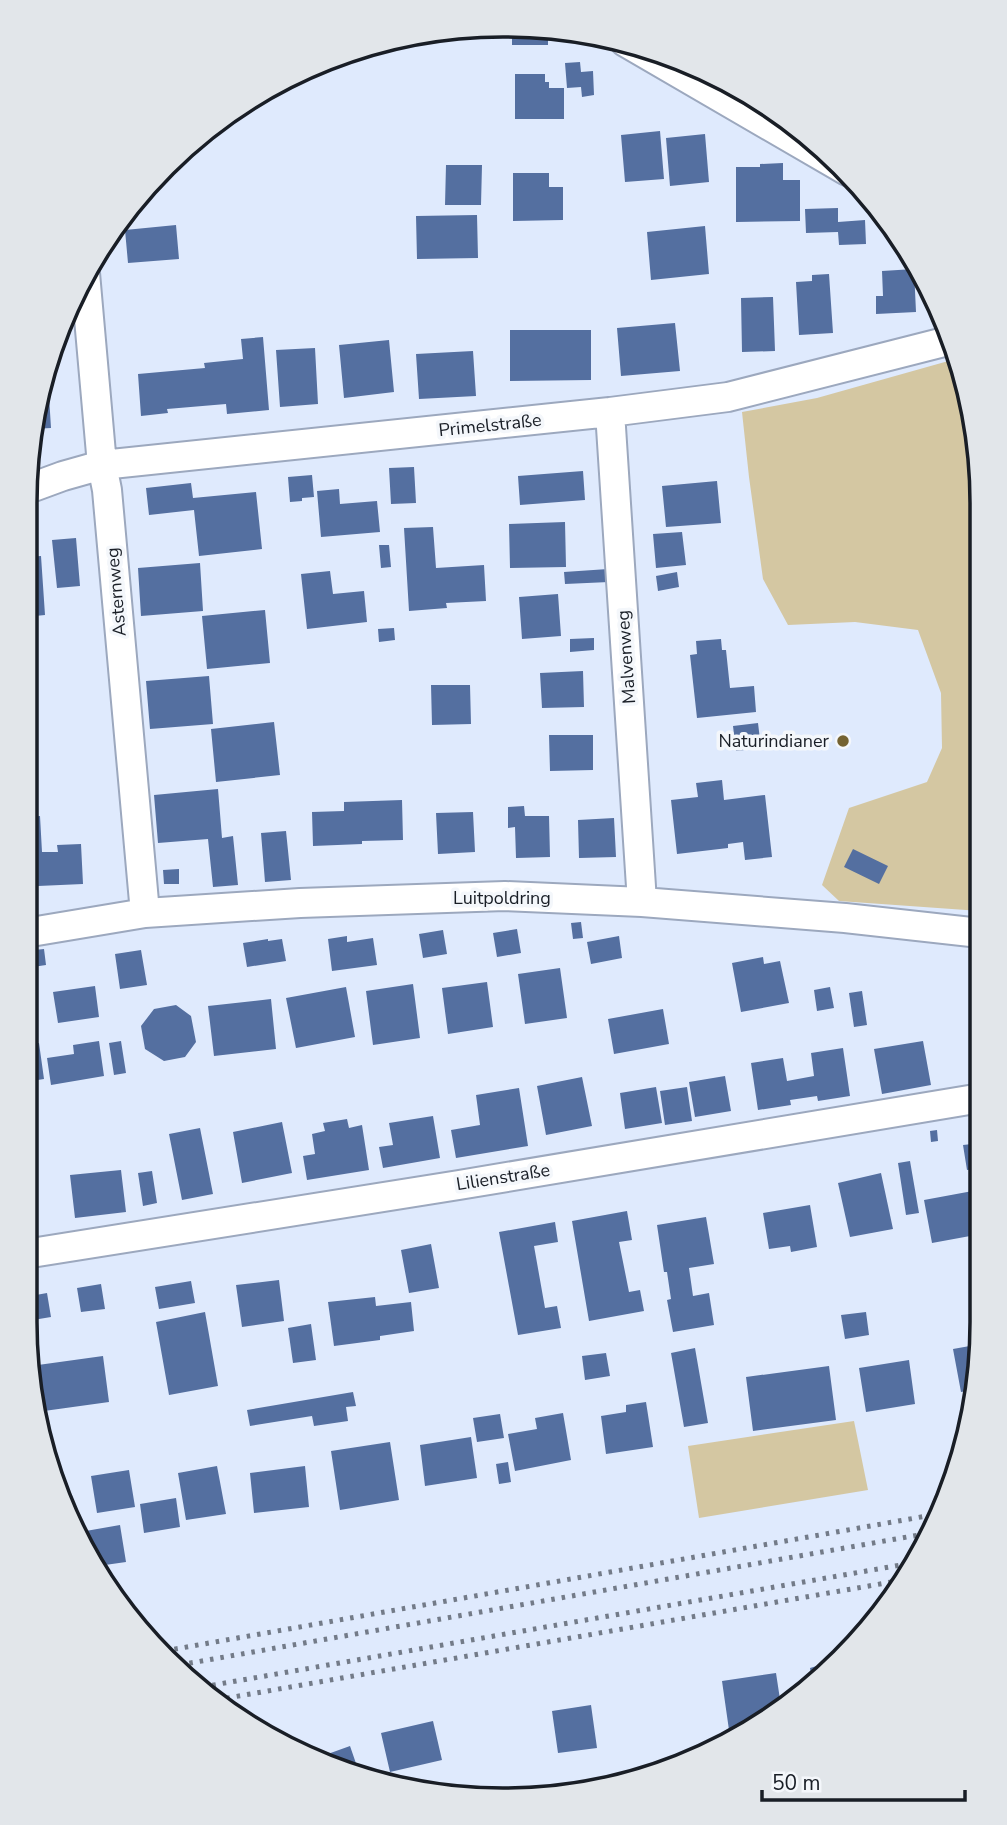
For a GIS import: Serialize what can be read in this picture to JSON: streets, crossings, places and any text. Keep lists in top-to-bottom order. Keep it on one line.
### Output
{"streets":{"street":["Primelstraße","Asternweg","Malvenweg","Luitpoldring","Lilienstraße"]},"crossings":[["Primelstraße","Asternweg"],["Primelstraße","Malvenweg"],["Asternweg","Luitpoldring"],["Malvenweg","Luitpoldring"]],"places":["Naturindianer"],"scale_bar":"50 m"}
